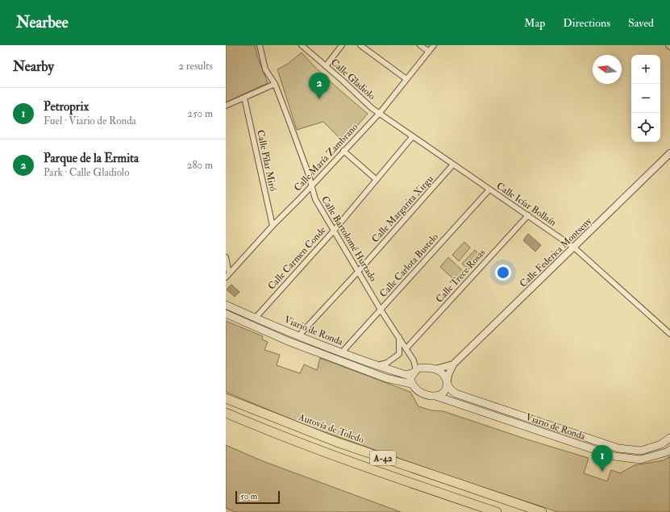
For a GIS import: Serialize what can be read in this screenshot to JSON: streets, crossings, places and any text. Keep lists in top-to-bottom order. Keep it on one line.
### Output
{"streets":{"highway":["Autovía de Toledo","A-42"],"main road":["Viario de Ronda"],"street":["Calle Gladiolo","Calle María Zambrano","Calle Pilar Miró","Calle Icíar Bollaín","Calle Margarita Xirgu","Calle Bartolomé Hurtado","Calle Federica Montseny","Calle Carmen Conde","Calle Carlota Bustelo","Calle Trece Rosas"]},"crossings":[["Calle Gladiolo","Calle María Zambrano"],["Calle Gladiolo","Calle Icíar Bollaín"],["Calle María Zambrano","Calle Pilar Miró"],["Calle María Zambrano","Calle Icíar Bollaín"],["Calle María Zambrano","Calle Bartolomé Hurtado"],["Calle Icíar Bollaín","Calle Margarita Xirgu"],["Calle Icíar Bollaín","Calle Federica Montseny"],["Calle Icíar Bollaín","Calle Carmen Conde"],["Calle Icíar Bollaín","Calle Carlota Bustelo"],["Calle Icíar Bollaín","Calle Trece Rosas"],["Calle Margarita Xirgu","Calle Bartolomé Hurtado"],["Calle Margarita Xirgu","Viario de Ronda"],["Calle Bartolomé Hurtado","Calle Federica Montseny"],["Calle Bartolomé Hurtado","Calle Carmen Conde"],["Calle Bartolomé Hurtado","Calle Carlota Bustelo"],["Calle Bartolomé Hurtado","Calle Trece Rosas"],["Calle Bartolomé Hurtado","Viario de Ronda"],["Calle Federica Montseny","Viario de Ronda"],["Calle Carmen Conde","Viario de Ronda"],["Calle Carlota Bustelo","Viario de Ronda"]],"scale_bar":"50 m","north":"left","page":{"header":"Nearbee","nav":["Map","Directions","Saved"],"heading":["Nearby","2 results"],"map_buttons":["+","−"],"pins":["2","1"],"list":[{"mark":"1","name":"Petroprix","note":"Fuel · Viario de Ronda","value":"250 m"},{"mark":"2","name":"Parque de la Ermita","note":"Park · Calle Gladiolo","value":"280 m"}],"scale":"50 m"}}
